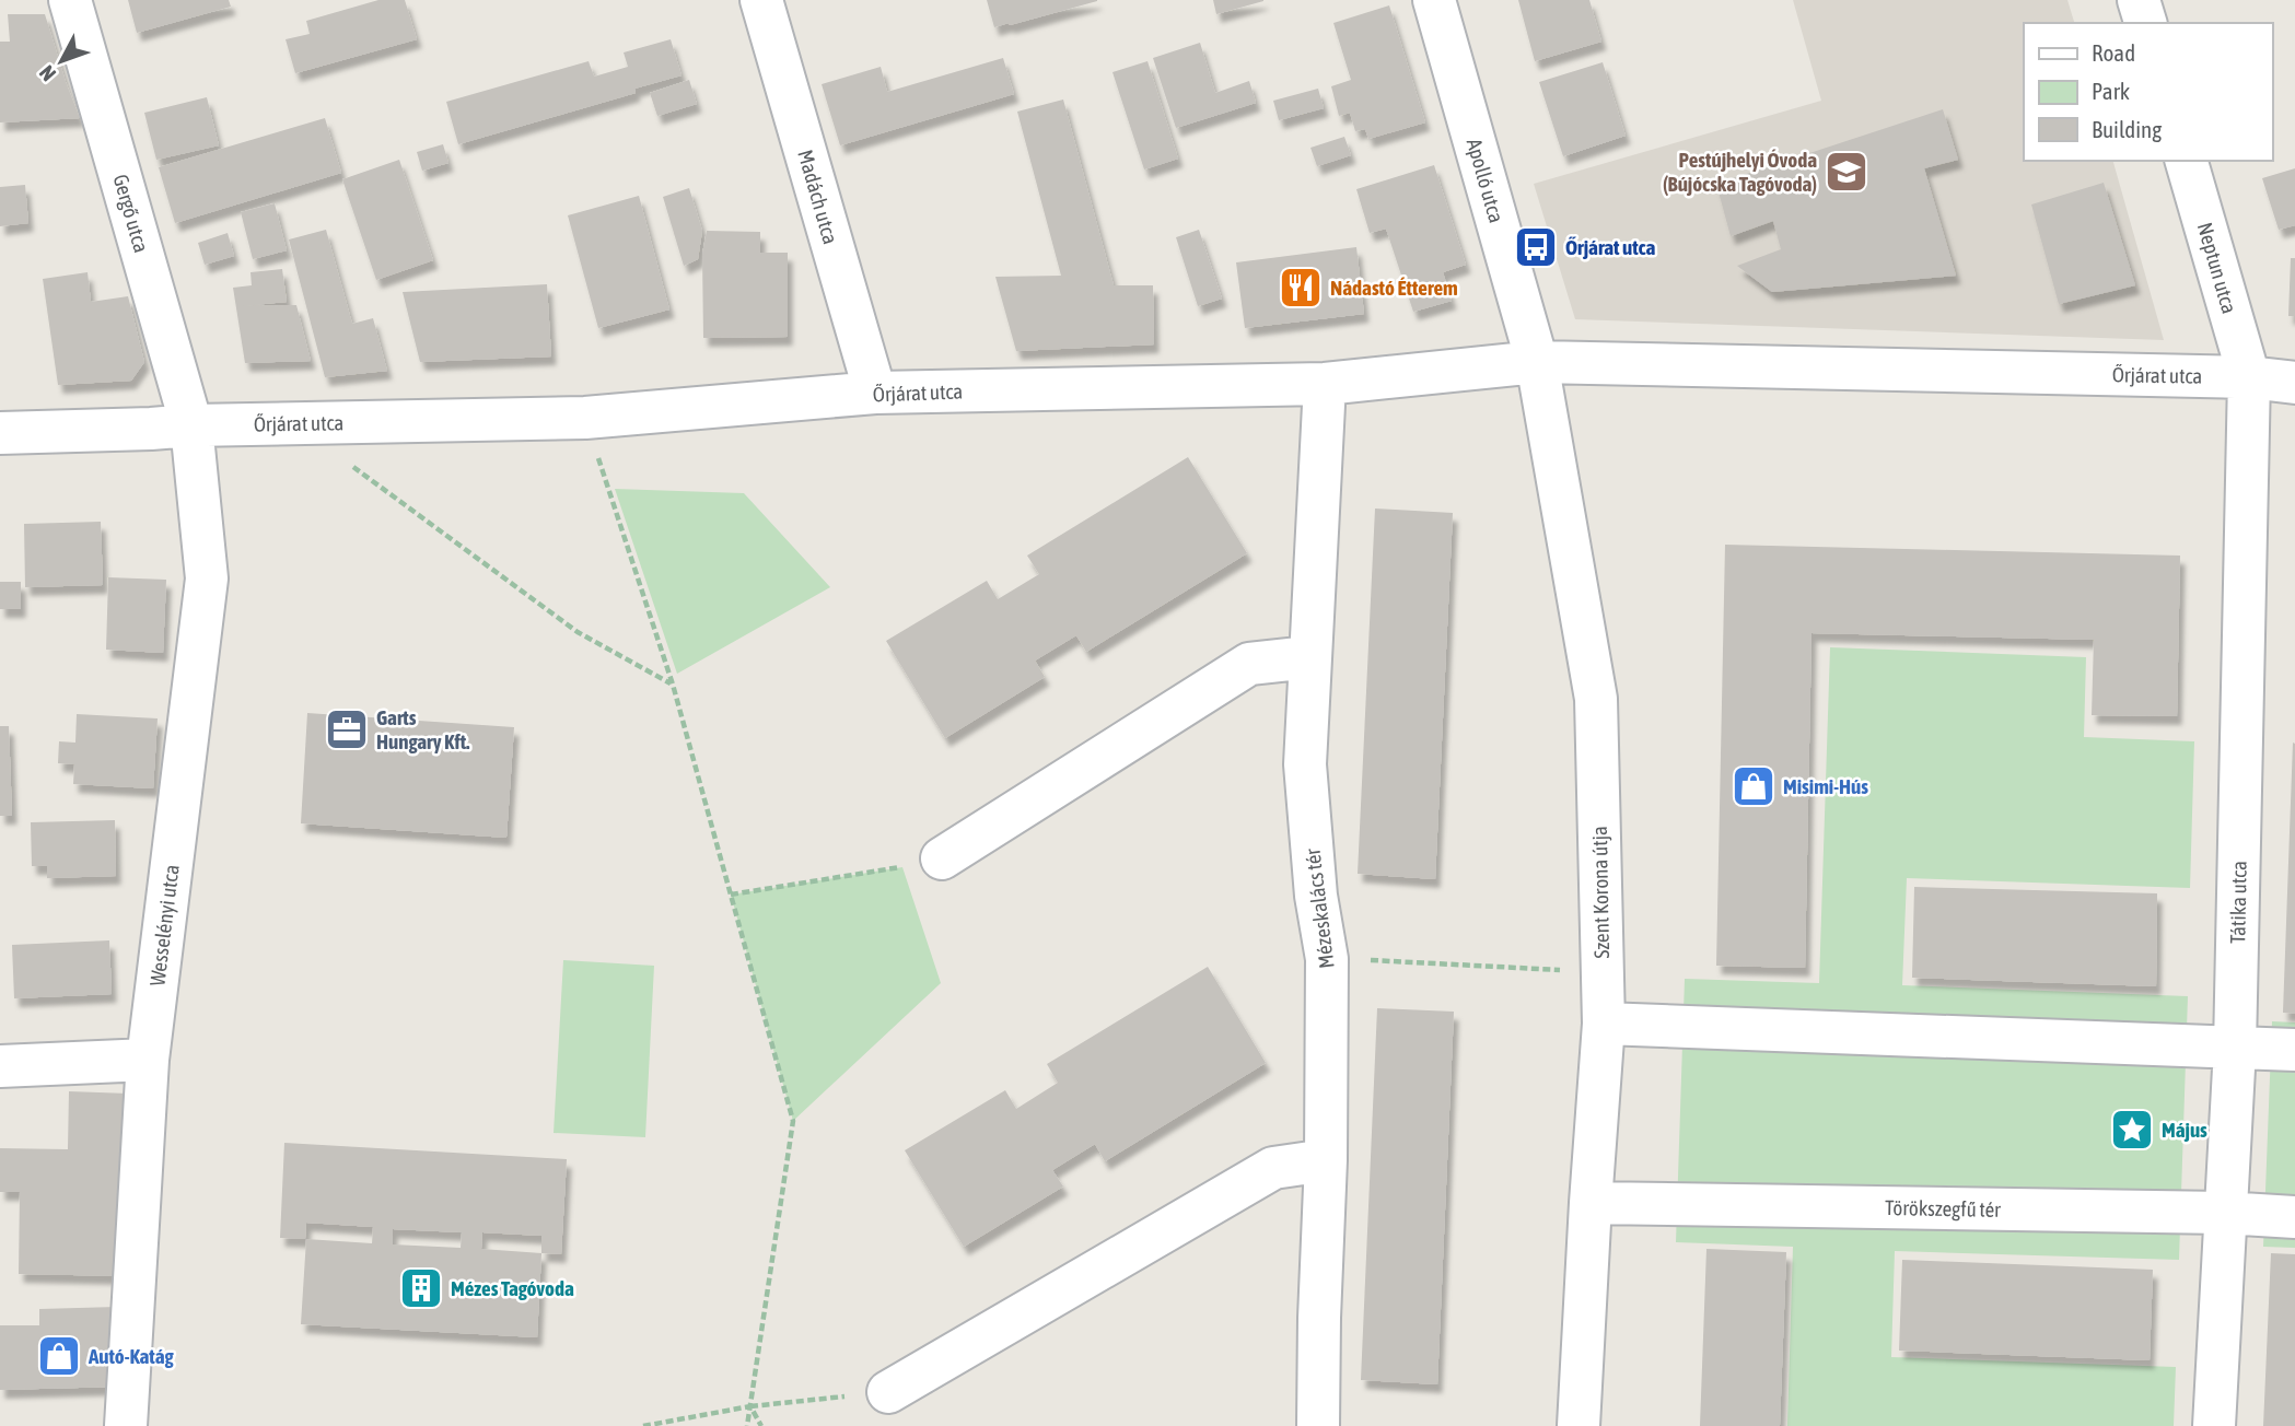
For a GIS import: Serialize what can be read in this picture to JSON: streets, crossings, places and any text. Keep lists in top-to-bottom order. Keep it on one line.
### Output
{"streets":{"street":["Apolló utca","Madách utca","Gergő utca","Neptun utca","Őrjárat utca","Szent Korona útja","Tátika utca","Mézeskalács tér","Wesselényi utca","Törökszegfű tér"]},"crossings":[["Apolló utca","Őrjárat utca"],["Apolló utca","Szent Korona útja"],["Madách utca","Őrjárat utca"],["Gergő utca","Őrjárat utca"],["Gergő utca","Wesselényi utca"],["Neptun utca","Őrjárat utca"],["Neptun utca","Tátika utca"],["Őrjárat utca","Szent Korona útja"],["Őrjárat utca","Tátika utca"],["Őrjárat utca","Mézeskalács tér"],["Őrjárat utca","Wesselényi utca"],["Szent Korona útja","Törökszegfű tér"],["Tátika utca","Törökszegfű tér"]],"places":{"school or university":["Pestújhelyi Óvoda (Bújócska Tagóvoda)"],"bus stop":["Őrjárat utca"],"restaurant":["Nádastó Étterem"],"office":["Garts Hungary Kft."],"shop":["Misimi-Hús","Autó-Katág"],"place":["Május"],"building":["Mézes Tagóvoda"]},"legend":["Road","Park","Building"],"north":"bottom left"}
